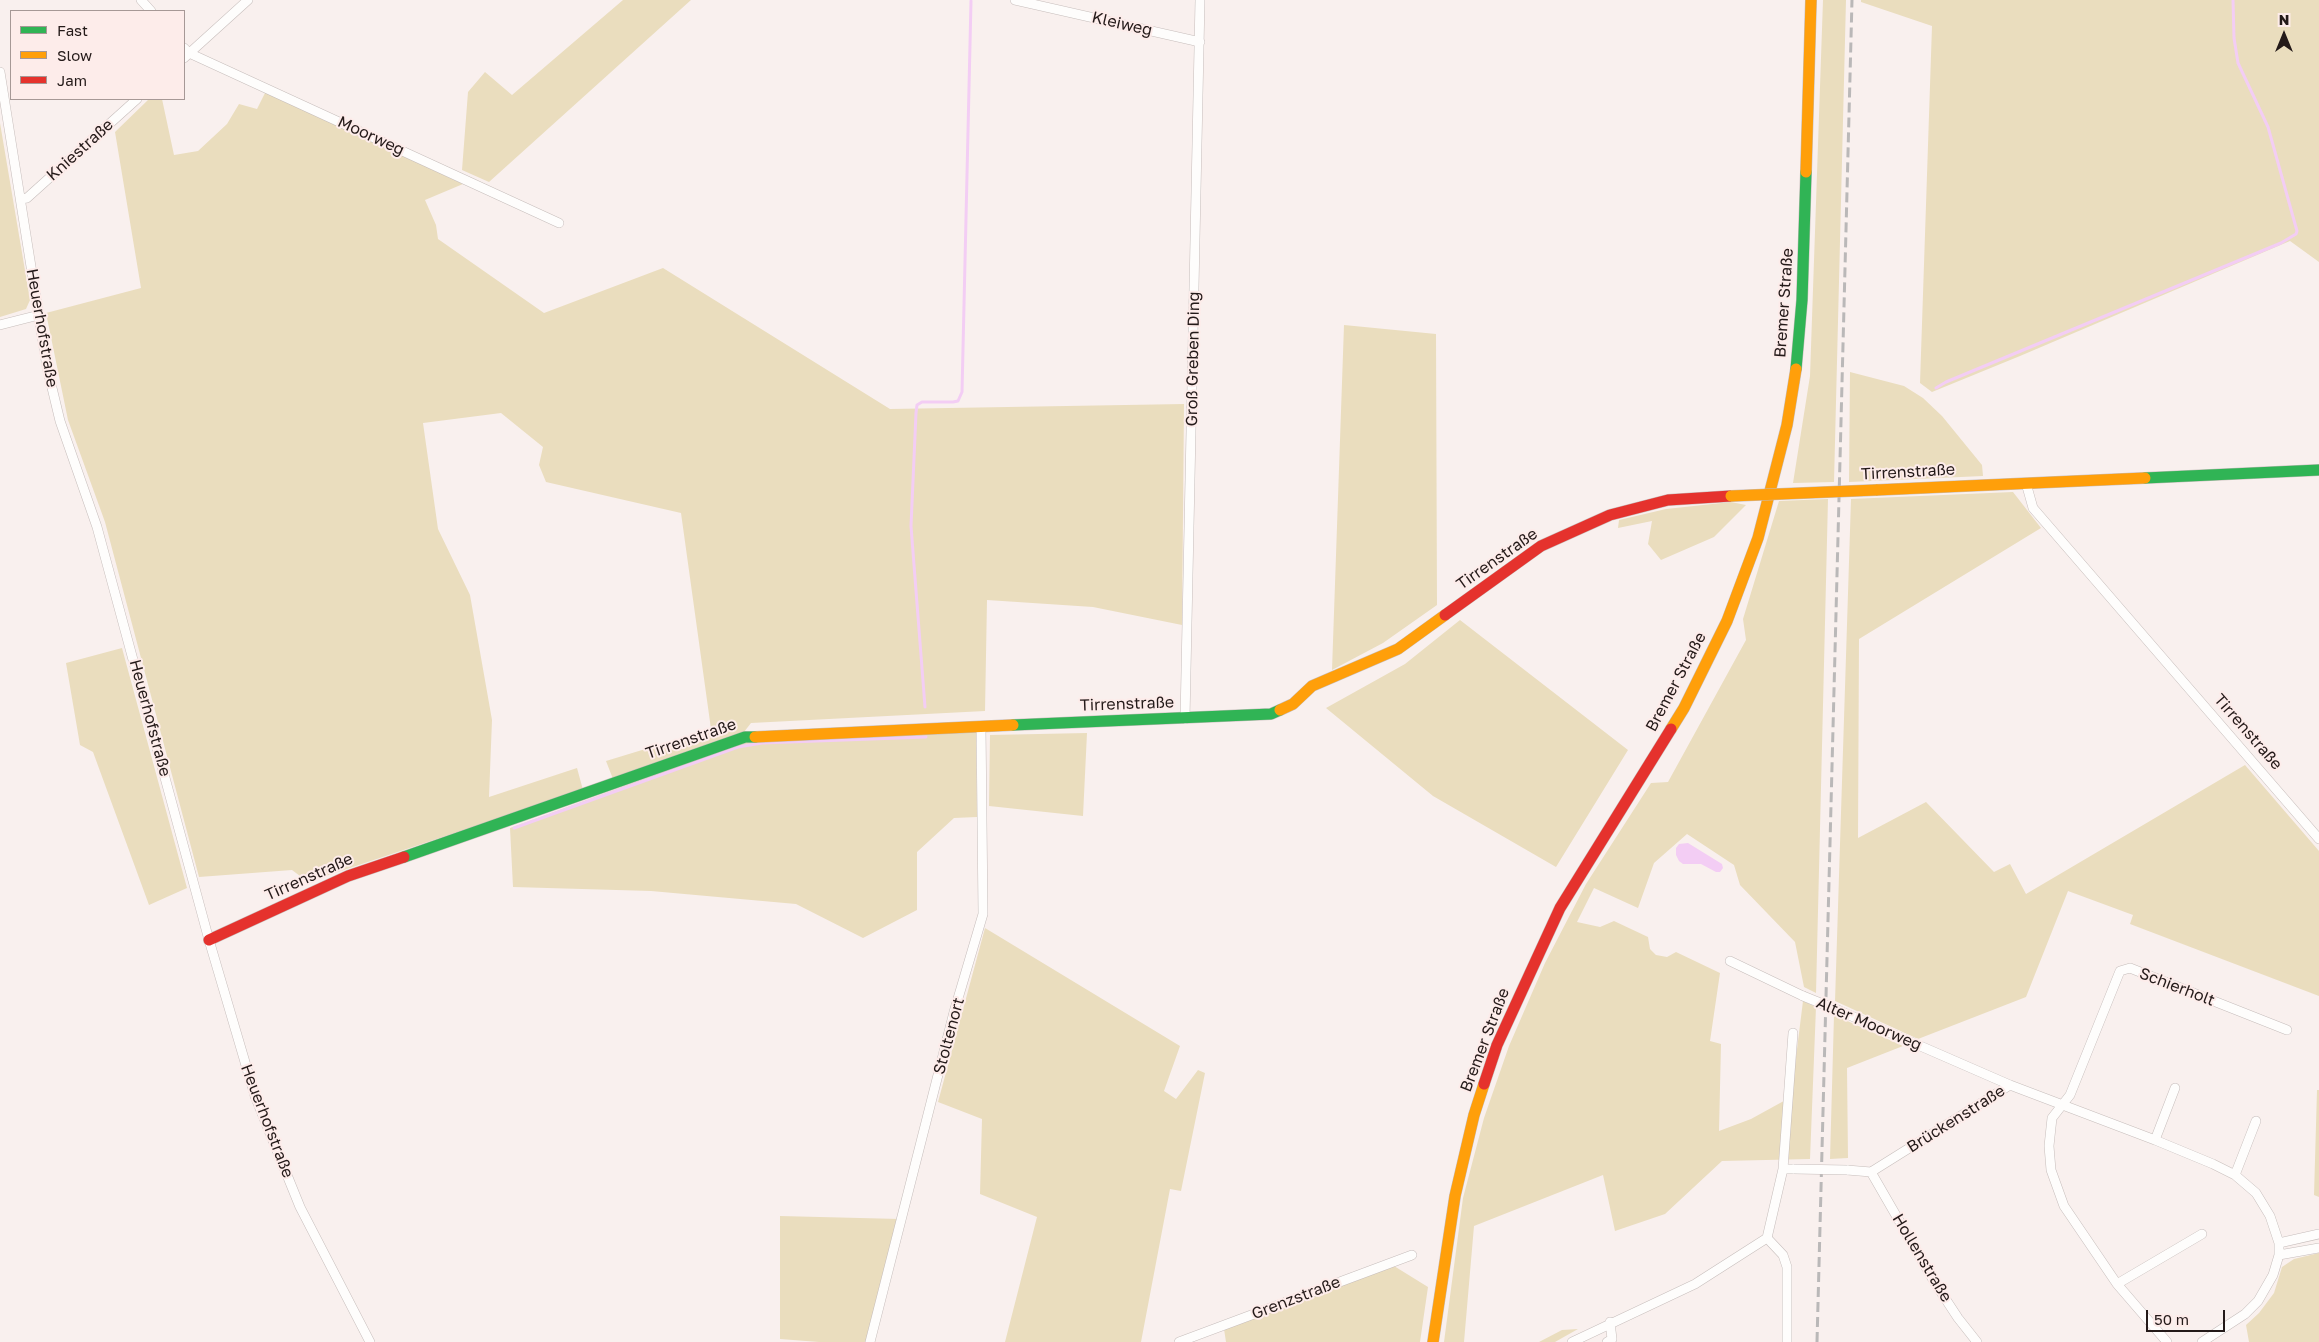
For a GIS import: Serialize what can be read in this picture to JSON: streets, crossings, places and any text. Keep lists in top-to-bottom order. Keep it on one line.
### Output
{"streets":{"street":["Kleiweg","Moorweg","Kniestraße","Bremer Straße","Heuerhofstraße","Groß Greben Ding","Tirrenstraße","Schierholt","Alter Moorweg","Stoltenort","Brückenstraße","Hollenstraße","Grenzstraße"]},"crossings":[["Kleiweg","Groß Greben Ding"],["Kniestraße","Heuerhofstraße"],["Heuerhofstraße","Tirrenstraße"],["Groß Greben Ding","Tirrenstraße"],["Tirrenstraße","Stoltenort"],["Schierholt","Brückenstraße"],["Alter Moorweg","Brückenstraße"],["Brückenstraße","Hollenstraße"]],"legend":["Fast","Slow","Jam"],"scale_bar":"50 m","north":"top"}
